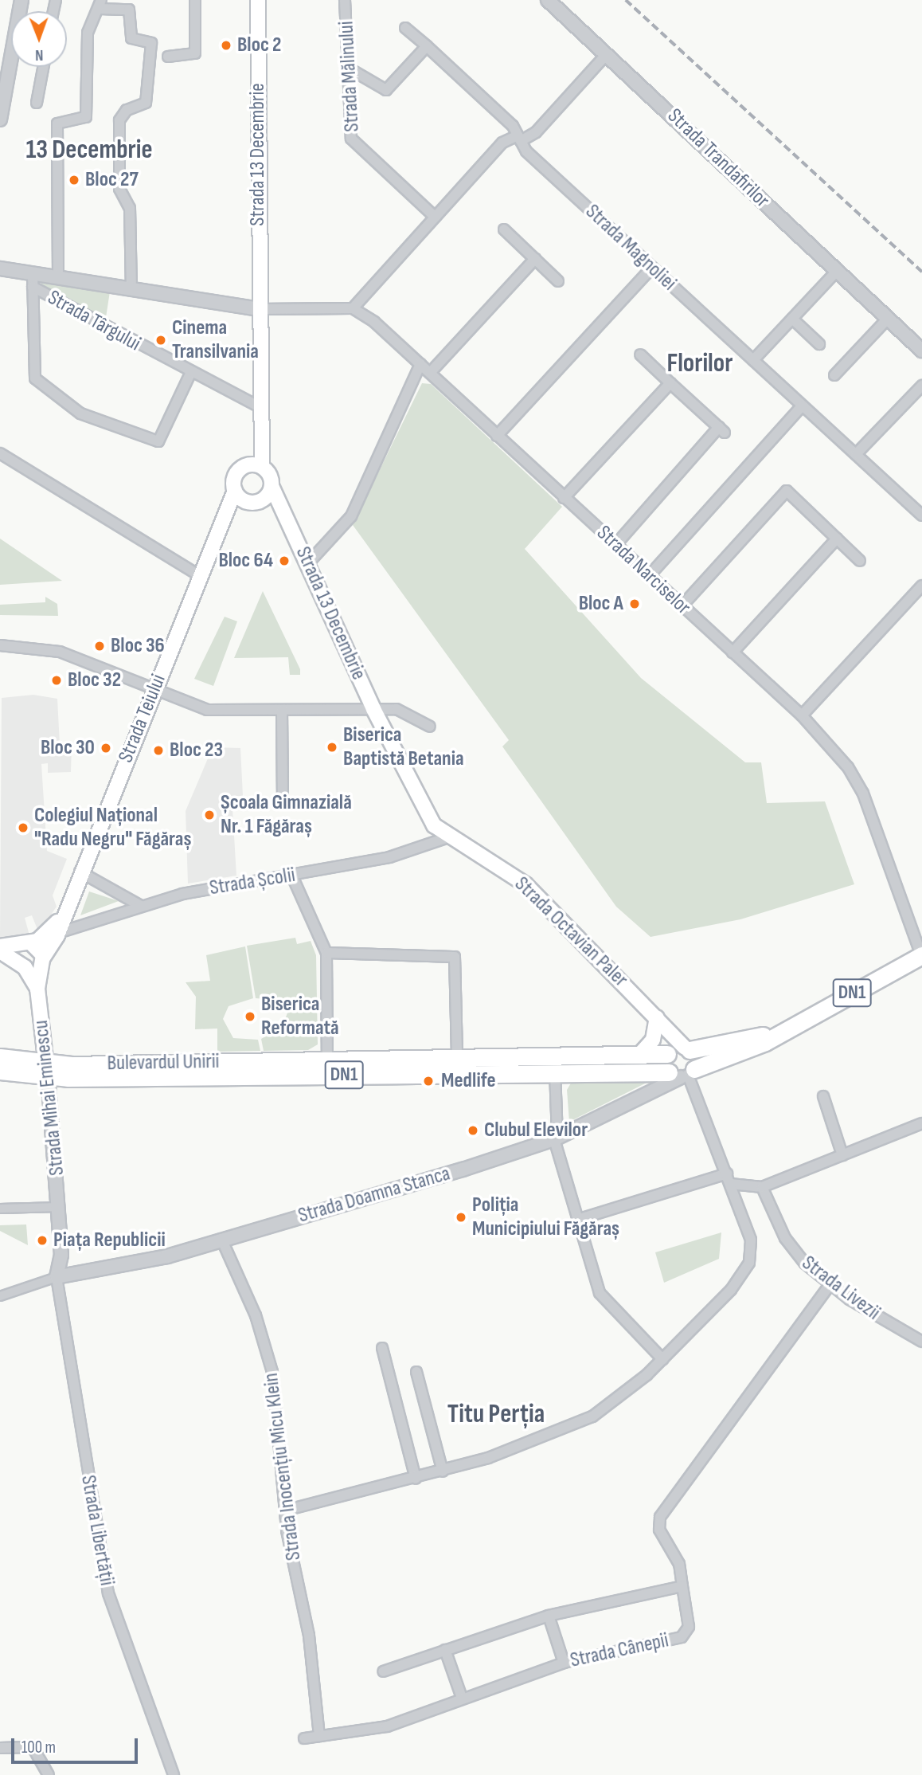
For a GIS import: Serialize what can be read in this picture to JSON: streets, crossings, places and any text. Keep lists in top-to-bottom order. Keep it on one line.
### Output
{"streets":{"main road":["Strada 13 Decembrie","Strada Teiului","Strada Octavian Paler","DN1","Bulevardul Unirii","Strada Mihai Eminescu","Strada Doamna Stanca"],"street":["Strada Mălinului","Strada Trandafirilor","Strada Magnoliei","Strada Târgului","Strada Narciselor","Strada Școlii","Strada Livezii","Strada Inocențiu Micu Klein","Strada Libertății","Strada Cânepii"]},"crossings":[["Strada 13 Decembrie","Strada Târgului"],["Strada 13 Decembrie","Strada Teiului"],["Strada 13 Decembrie","Strada Școlii"],["Strada 13 Decembrie","Strada Octavian Paler"],["Strada Narciselor","Strada Doamna Stanca"],["Strada Școlii","Strada Octavian Paler"],["Strada Octavian Paler","DN1"],["Strada Octavian Paler","Strada Doamna Stanca"],["DN1","Bulevardul Unirii"],["DN1","Strada Doamna Stanca"],["Bulevardul Unirii","Strada Mihai Eminescu"],["Bulevardul Unirii","Strada Doamna Stanca"],["Strada Doamna Stanca","Strada Inocențiu Micu Klein"],["Strada Doamna Stanca","Strada Libertății"],["Strada Inocențiu Micu Klein","Strada Cânepii"]],"districts":["13 Decembrie","Florilor","Titu Perția"],"places":["Bloc 2","Bloc 27","Cinema Transilvania","Bloc 64","Bloc A","Bloc 36","Bloc 32","Biserica Baptistă Betania","Bloc 30","Bloc 23","Școala Gimnazială Nr. 1 Făgăraș","Colegiul Național \"Radu Negru\" Făgăraș","Biserica Reformată","Medlife","Clubul Elevilor","Poliția Municipiului Făgăraș","Piața Republicii"],"scale_bar":"100 m","north":"bottom"}
